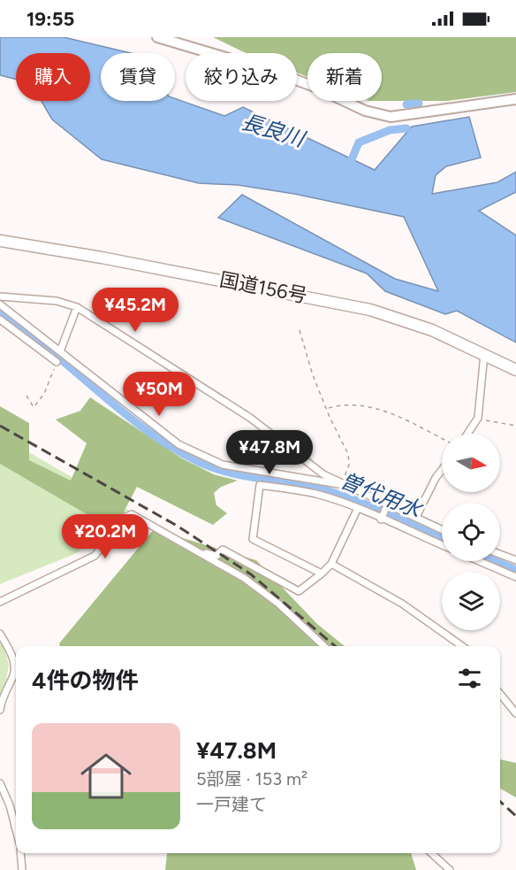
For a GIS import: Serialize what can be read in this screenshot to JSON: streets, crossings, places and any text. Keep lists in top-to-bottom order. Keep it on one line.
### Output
{"streets":{"highway":["国道156号"]},"water":["長良川","曽代用水"],"north":"right","page":{"status":"19:55","chip":["購入","賃貸","絞り込み","新着"],"price":["¥45.2M","¥50M","¥47.8M","¥20.2M"],"heading":"4件の物件","list":[{"name":"¥47.8M","note":"5部屋 · 153 m² · 一戸建て"}]}}
